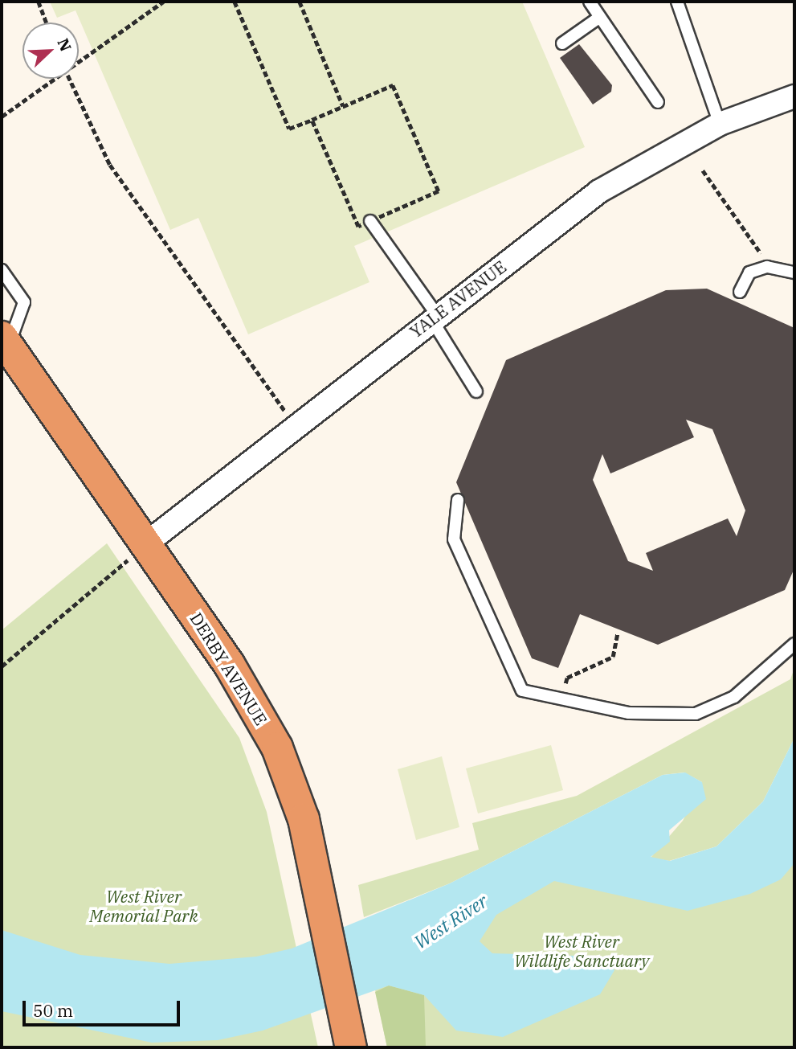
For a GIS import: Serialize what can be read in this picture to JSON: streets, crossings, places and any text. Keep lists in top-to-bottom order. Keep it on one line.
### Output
{"streets":{"highway":["DERBY AVENUE"],"street":["YALE AVENUE"]},"crossings":[["YALE AVENUE","DERBY AVENUE"]],"water":["West River"],"parks":["West River Memorial Park","West River Wildlife Sanctuary"],"scale_bar":"50 m","north":"top right"}
